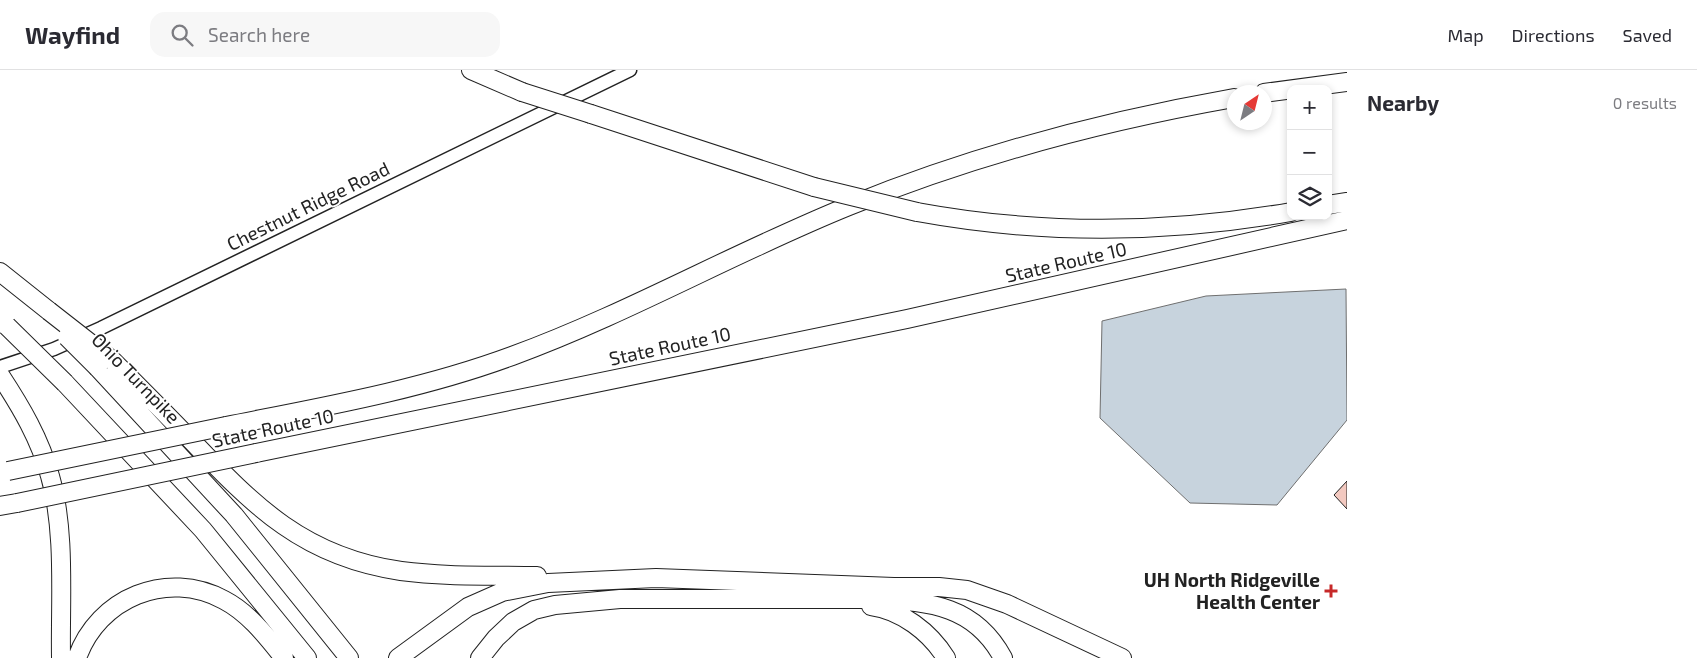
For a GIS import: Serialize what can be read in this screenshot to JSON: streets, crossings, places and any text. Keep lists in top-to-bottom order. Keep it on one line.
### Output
{"streets":{"highway":["State Route 10","Ohio Turnpike"],"street":["Chestnut Ridge Road"]},"places":{"health":["UH North Ridgeville Health Center"]},"north":"top right","page":{"header":"Wayfind","search":"Search here","nav":["Map","Directions","Saved"],"heading":["Nearby","0 results"],"map_buttons":["+","−"]}}
